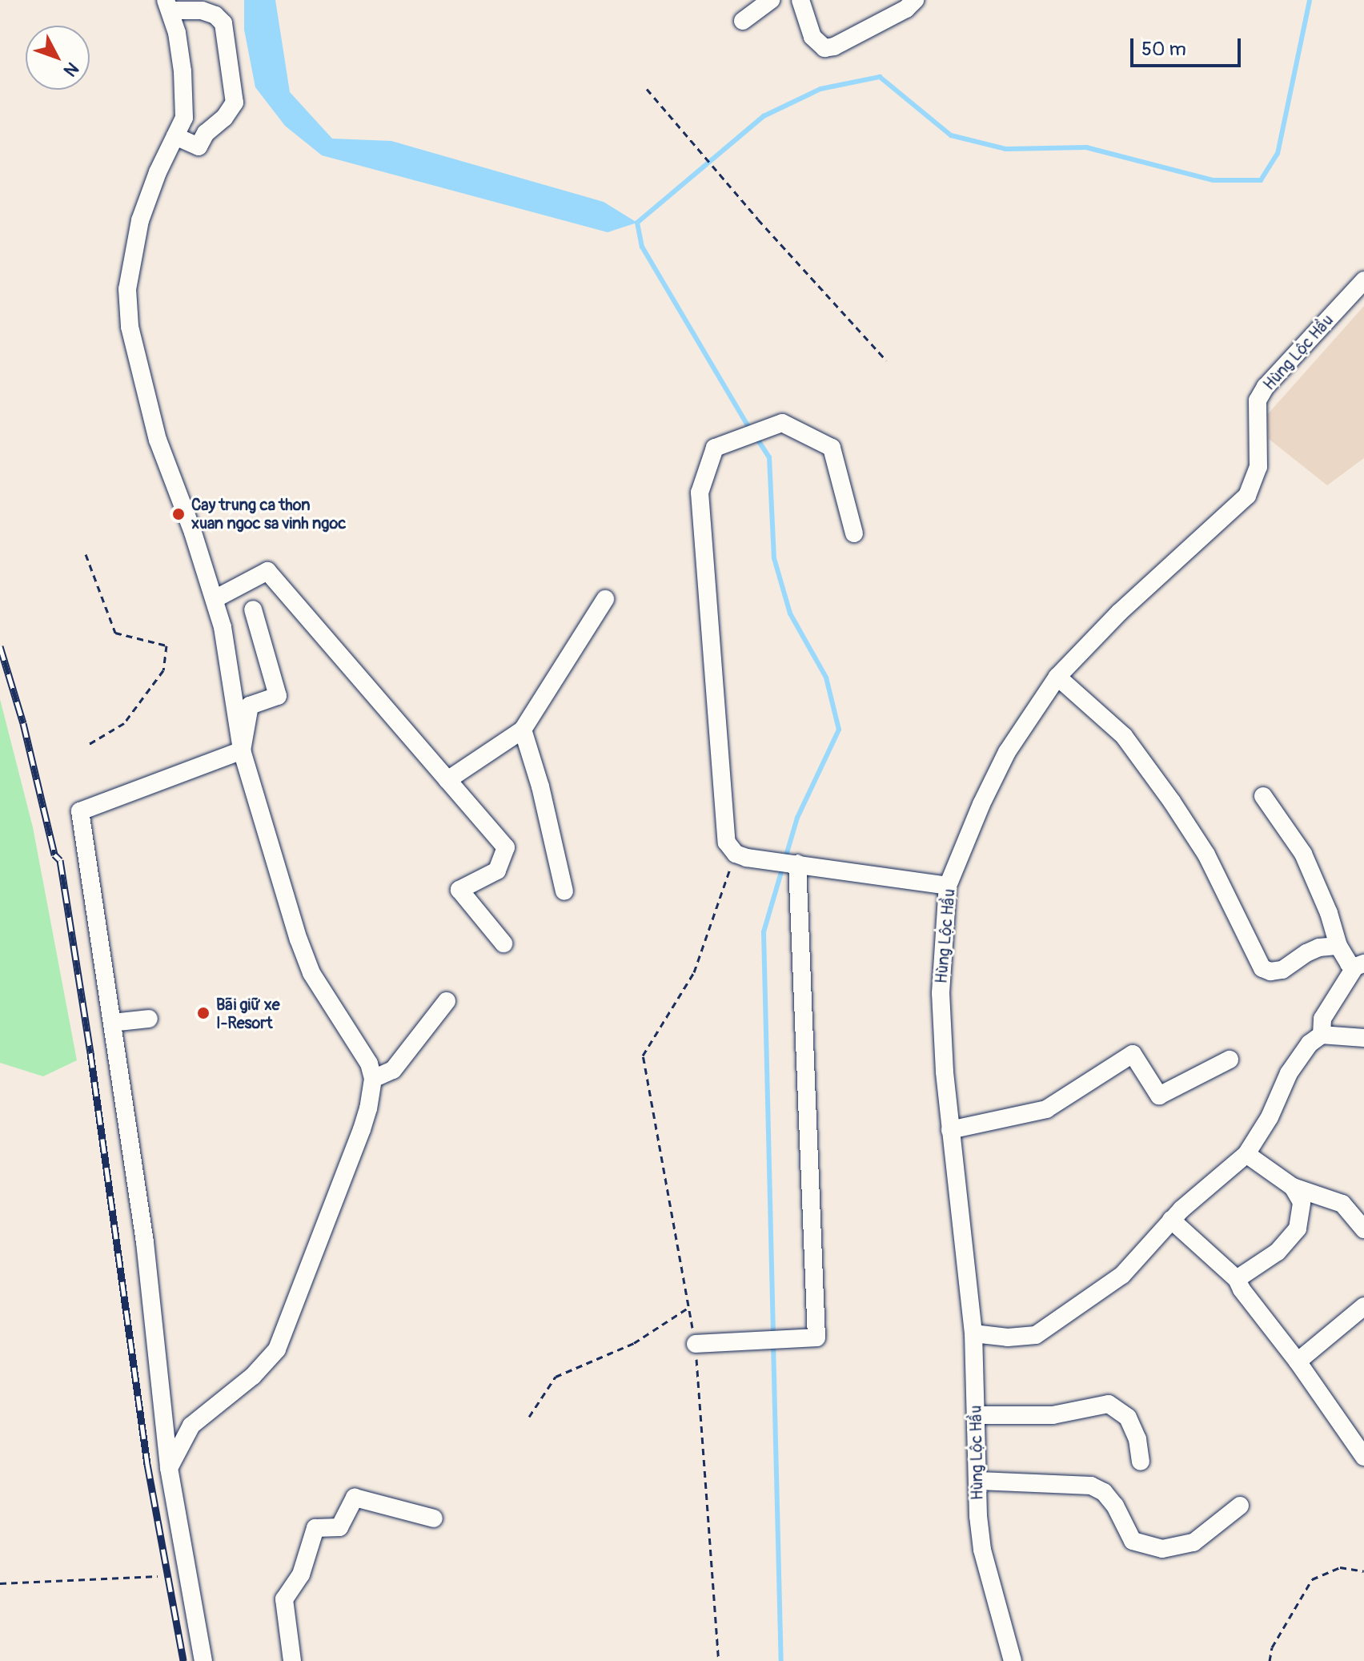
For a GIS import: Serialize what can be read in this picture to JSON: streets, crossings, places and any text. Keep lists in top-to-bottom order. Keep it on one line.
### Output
{"streets":{"street":["Hùng Lộc Hầu"]},"places":["Cay trung ca thon xuan ngoc sa vinh ngoc","Bãi giữ xe I-Resort"],"scale_bar":"50 m","north":"bottom right"}
